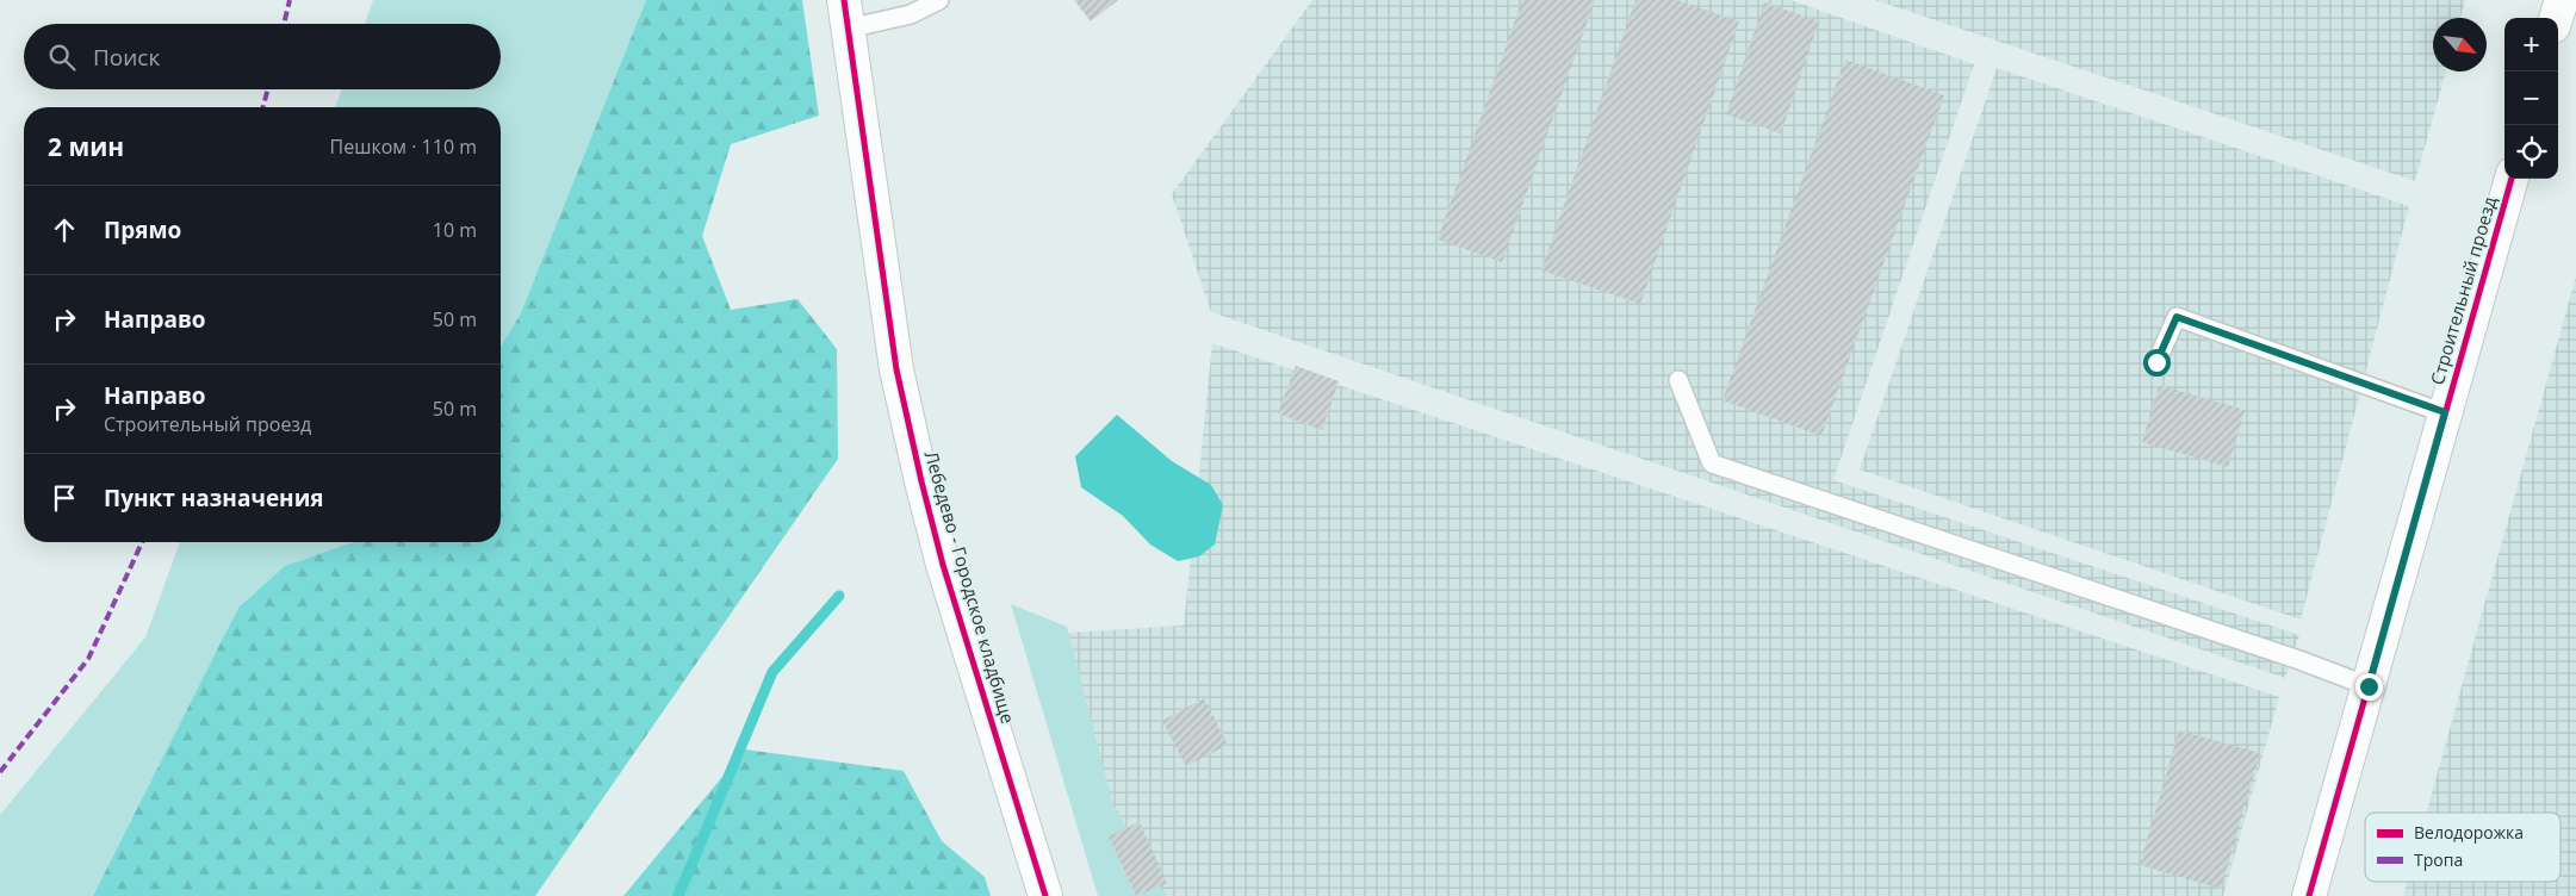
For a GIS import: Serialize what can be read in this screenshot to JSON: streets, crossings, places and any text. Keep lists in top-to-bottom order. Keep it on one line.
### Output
{"streets":{"street":["Строительный проезд","Лебедево - Городское кладбище"]},"legend":["Велодорожка","Тропа"],"north":"bottom right","page":{"map_buttons":["+","−"],"search":"Поиск","heading":["2 мин","Пешком · 110 m"],"list":[["Прямо","10 m"],["Направо","50 m"],["Направо","Строительный проезд","50 m"],"Пункт назначения"]}}
